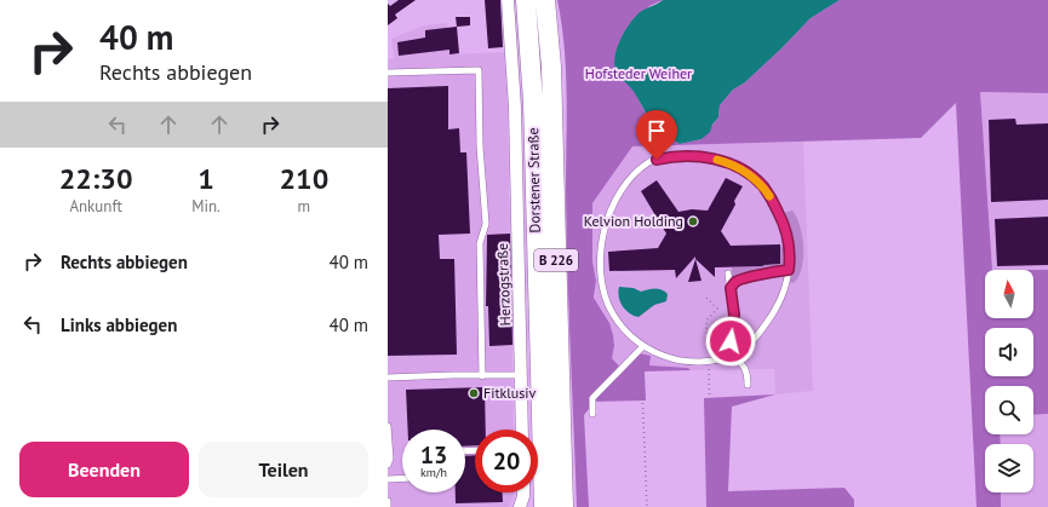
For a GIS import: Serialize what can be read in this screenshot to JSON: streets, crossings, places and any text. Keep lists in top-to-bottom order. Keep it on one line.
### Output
{"streets":{"main road":["Dorstener Straße","B 226"],"street":["Herzogstraße"]},"parks":["Hofsteder Weiher"],"places":["Kelvion Holding","Fitklusiv"],"north":"top","page":{"turn":["40 m","Rechts abbiegen"],"eta":["22:30","Ankunft","1","Min.","210","m"],"list":[{"name":"Rechts abbiegen","value":"40 m"},{"name":"Links abbiegen","value":"40 m"}],"speed":"13 km/h","limit":"20","buttons":["Beenden","Teilen"]}}
